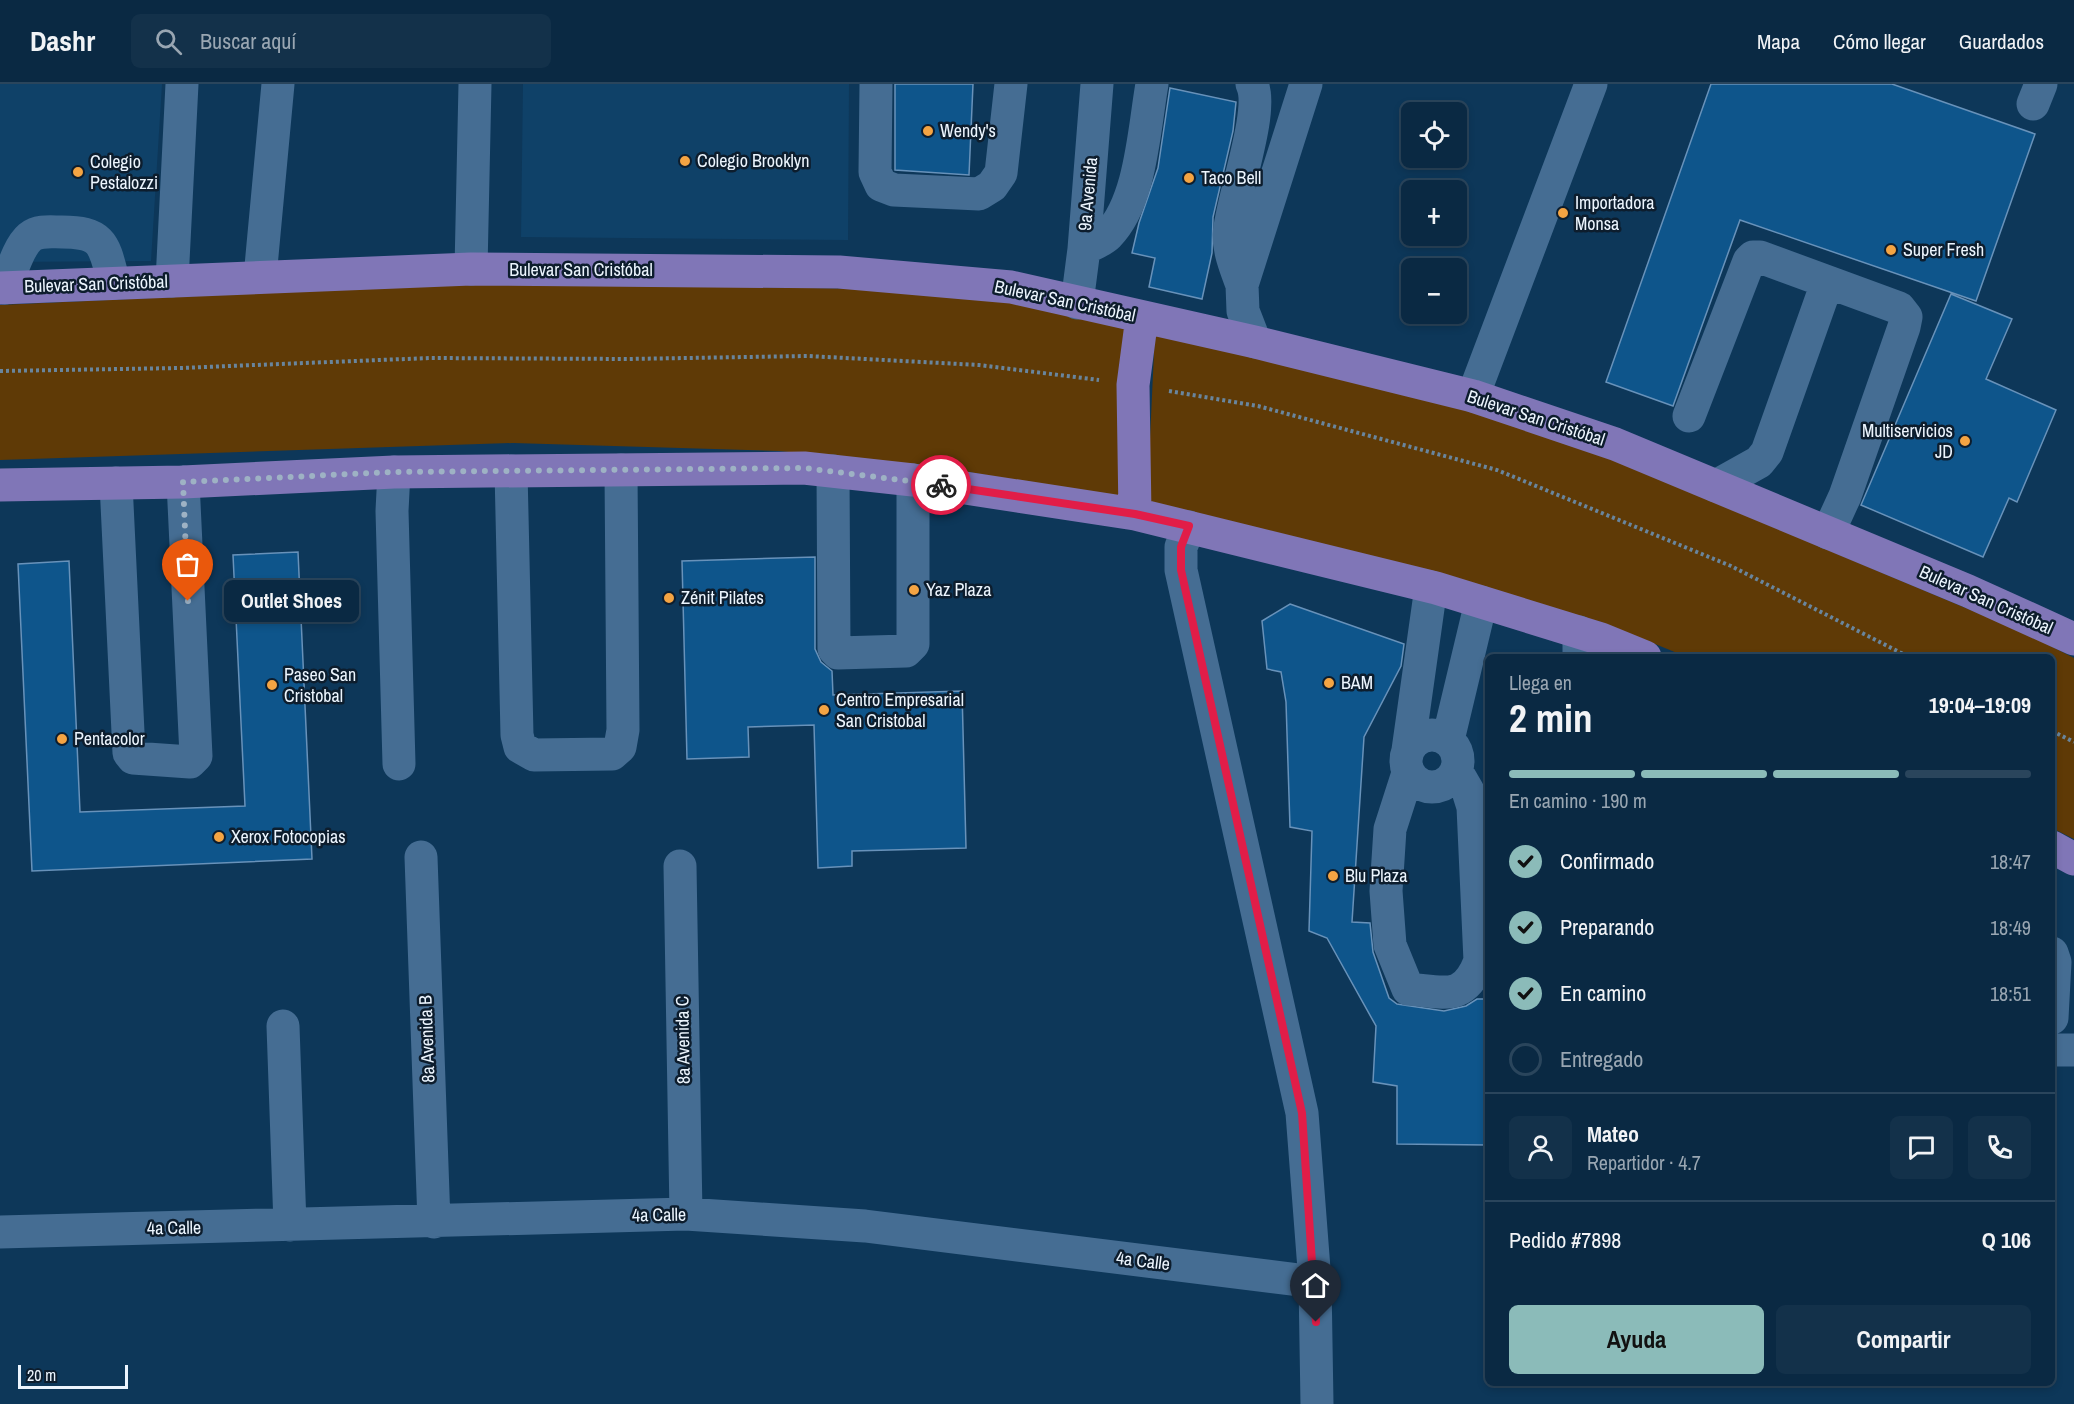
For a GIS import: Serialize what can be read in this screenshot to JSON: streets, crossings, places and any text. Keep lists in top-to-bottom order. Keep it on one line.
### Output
{"streets":{"main road":["Bulevar San Cristóbal"],"street":["9a Avenida","8a Avenida B","8a Avenida C","4a Calle"]},"crossings":[["9a Avenida","Bulevar San Cristóbal"],["8a Avenida B","4a Calle"],["8a Avenida C","4a Calle"]],"places":["Wendy's","Colegio Brooklyn","Colegio Pestalozzi","Taco Bell","Importadora Monsa","Super Fresh","Multiservicios JD","Yaz Plaza","Zénit Pilates","Outlet Shoes","BAM","Paseo San Cristobal","Centro Empresarial San Cristobal","Pentacolor","Xerox Fotocopias","Blu Plaza"],"scale_bar":"20 m","page":{"header":"Dashr","search":"Buscar aquí","nav":["Mapa","Cómo llegar","Guardados"],"map_buttons":["+","−"],"bubble":"Outlet Shoes","heading":["2 min","Llega en","19:04–19:09"],"panel":["Mateo","Repartidor · 4.7","Pedido #7898","Q 106"],"bar":"En camino · 190 m","list":[["Confirmado","18:47"],["Preparando","18:49"],["En camino","18:51"],"Entregado"],"buttons":["Ayuda","Compartir"],"scale":"20 m"}}
